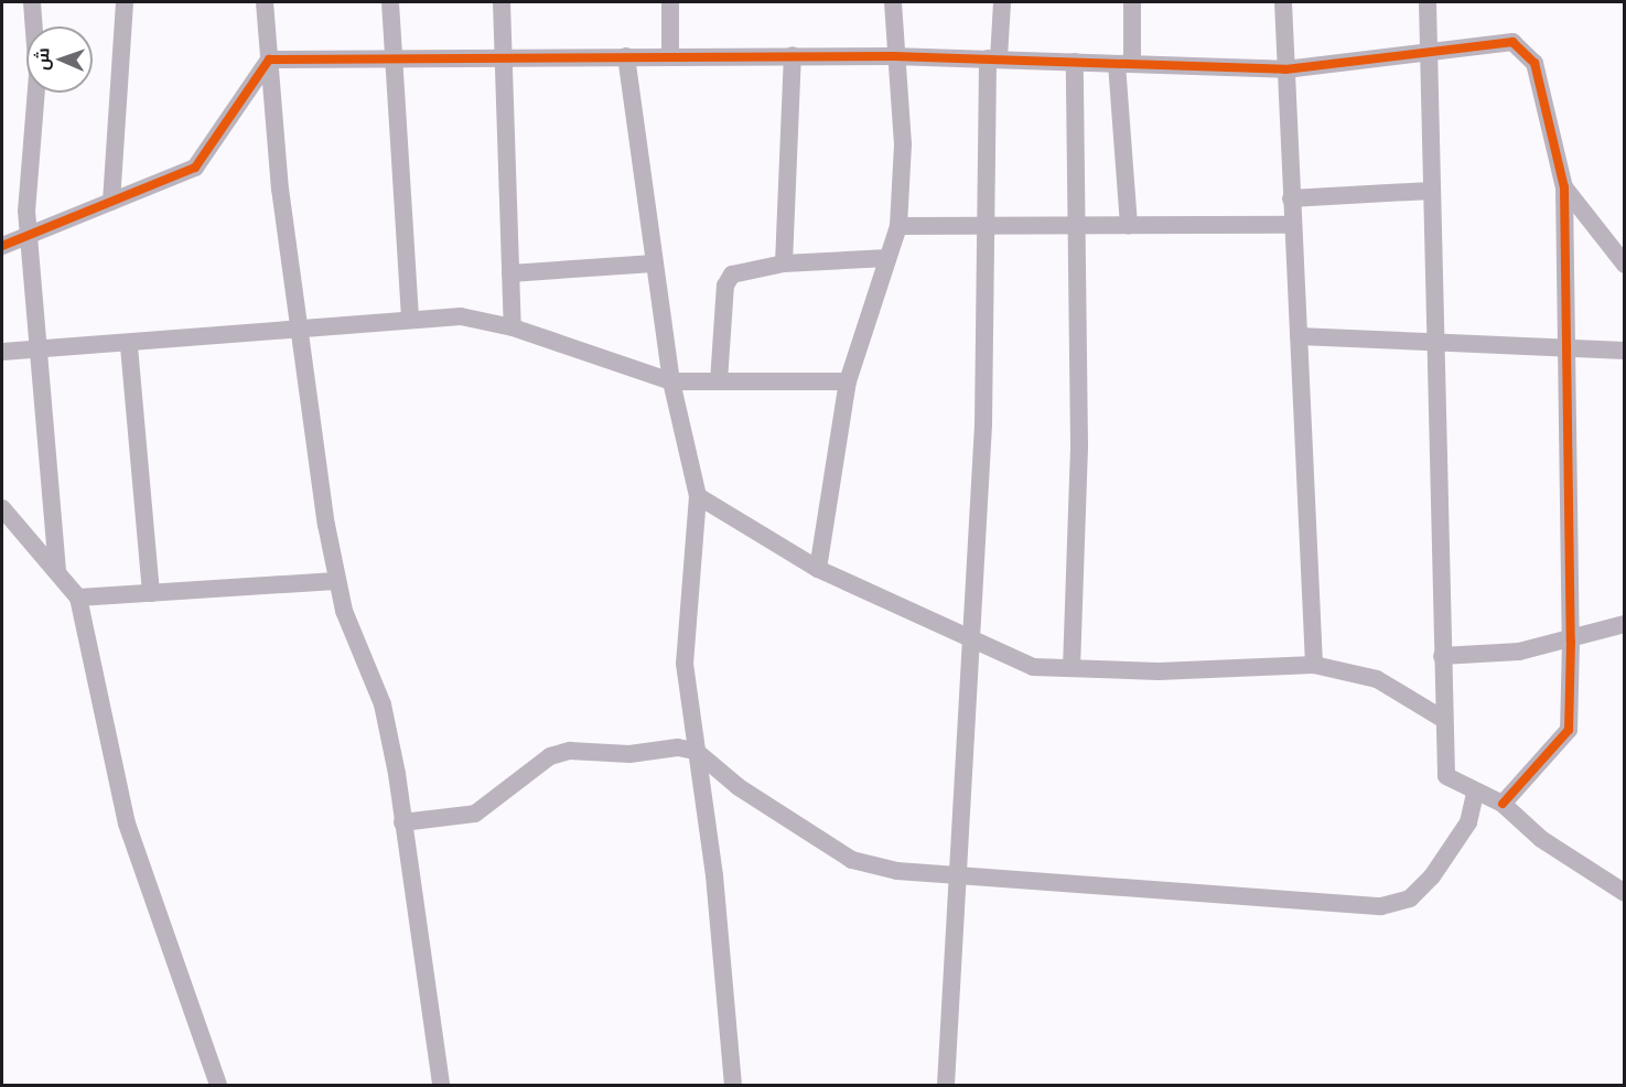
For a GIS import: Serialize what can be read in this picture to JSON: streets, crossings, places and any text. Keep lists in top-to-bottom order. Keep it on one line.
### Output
{"north":"left"}
